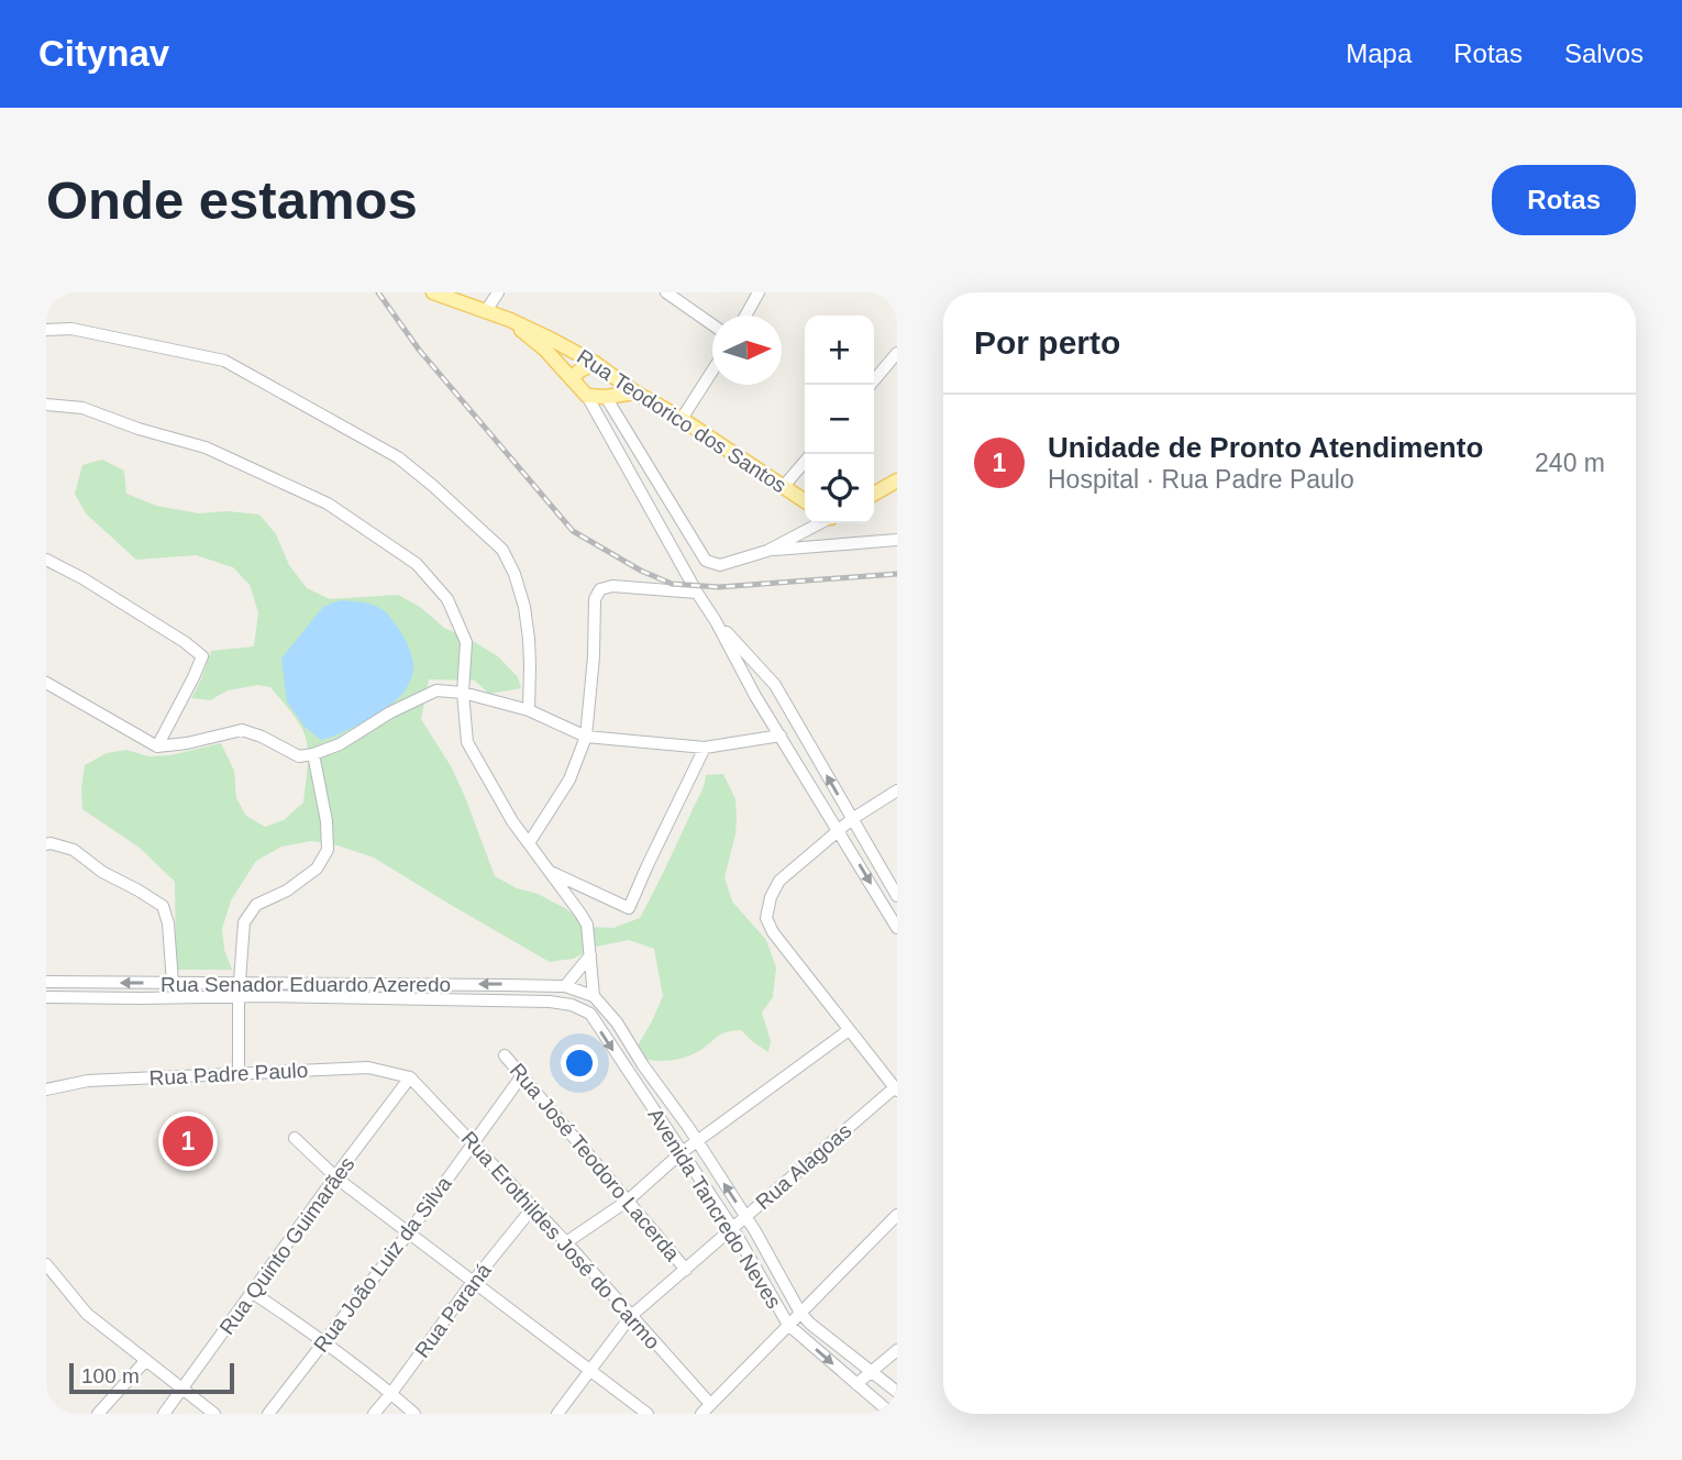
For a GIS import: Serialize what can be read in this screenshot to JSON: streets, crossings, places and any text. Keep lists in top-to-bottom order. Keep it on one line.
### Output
{"streets":{"main road":["Rua Teodorico dos Santos"],"street":["Rua Senador Eduardo Azeredo","Rua Padre Paulo","Rua José Teodoro Lacerda","Rua Alagoas","Avenida Tancredo Neves","Rua Erothildes José do Carmo","Rua Quinto Guimarães","Rua João Luiz da Silva","Rua Paraná"]},"crossings":[["Rua Senador Eduardo Azeredo","Avenida Tancredo Neves"],["Rua Padre Paulo","Rua Erothildes José do Carmo"],["Rua Padre Paulo","Rua Quinto Guimarães"],["Rua José Teodoro Lacerda","Rua Alagoas"],["Rua José Teodoro Lacerda","Rua João Luiz da Silva"],["Rua Alagoas","Avenida Tancredo Neves"],["Rua Alagoas","Rua Erothildes José do Carmo"],["Rua Erothildes José do Carmo","Rua Quinto Guimarães"],["Rua Erothildes José do Carmo","Rua João Luiz da Silva"],["Rua Erothildes José do Carmo","Rua Paraná"]],"scale_bar":"100 m","north":"right","page":{"header":"Citynav","nav":["Mapa","Rotas","Salvos"],"buttons":"Rotas","title":"Onde estamos","heading":"Por perto","map_buttons":["+","−"],"list":[{"mark":"1","name":"Unidade de Pronto Atendimento","note":"Hospital · Rua Padre Paulo","value":"240 m"}],"pins":"1","scale":"100 m"}}
